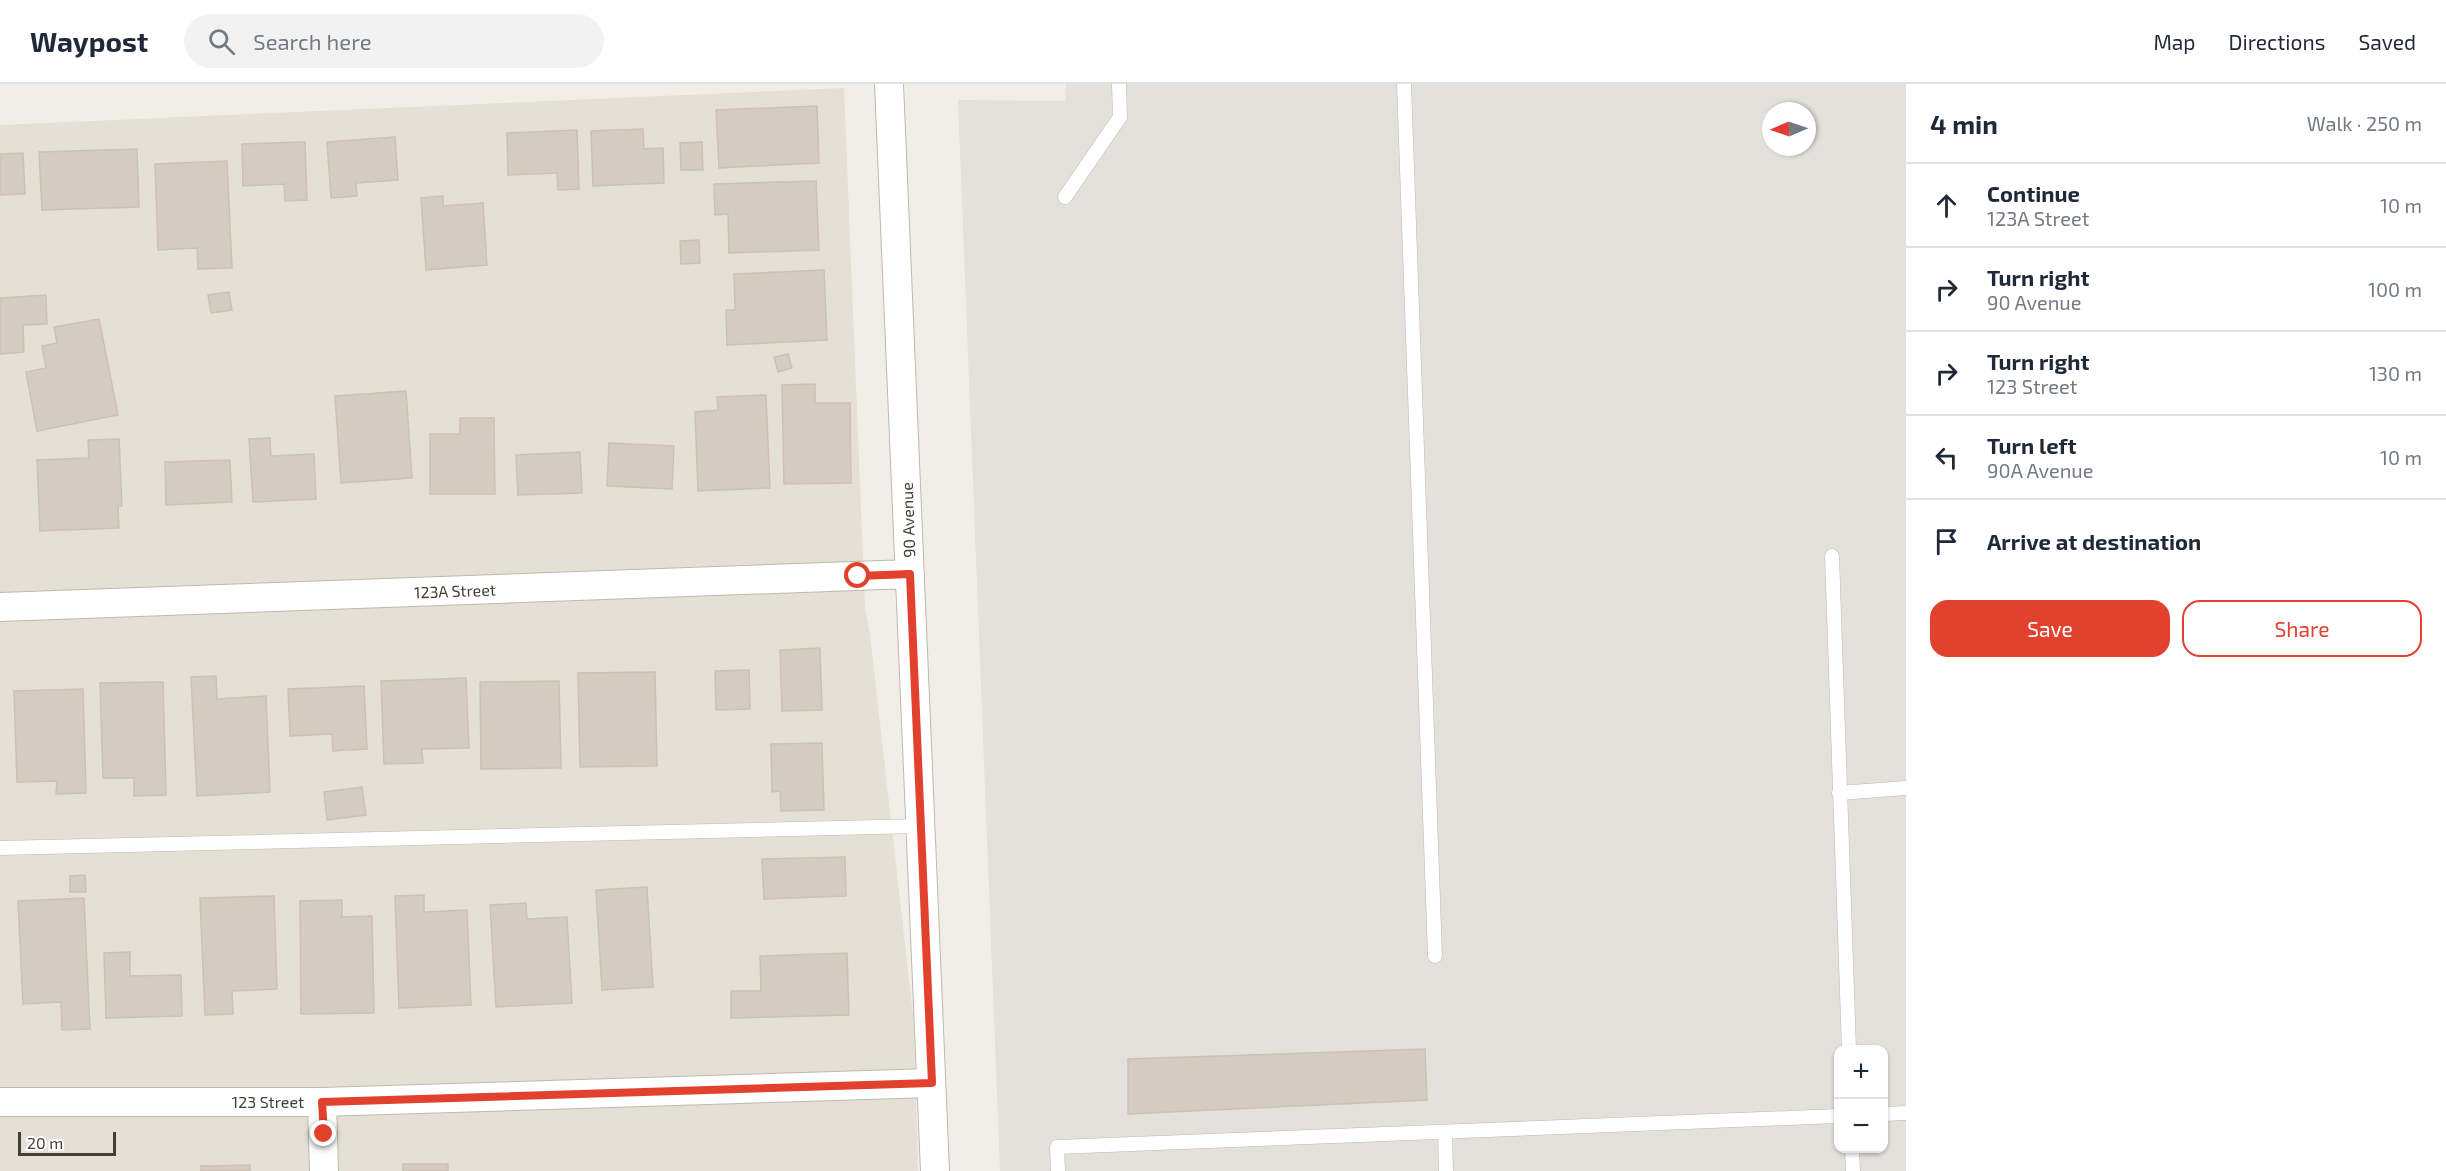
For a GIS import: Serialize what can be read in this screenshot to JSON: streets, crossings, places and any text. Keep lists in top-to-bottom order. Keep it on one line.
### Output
{"streets":{"street":["90 Avenue","123A Street","123 Street"]},"crossings":[["90 Avenue","123A Street"],["90 Avenue","123 Street"]],"scale_bar":"20 m","north":"left","page":{"header":"Waypost","search":"Search here","nav":["Map","Directions","Saved"],"heading":["4 min","Walk · 250 m"],"list":[["Continue","123A Street","10 m"],["Turn right","90 Avenue","100 m"],["Turn right","123 Street","130 m"],["Turn left","90A Avenue","10 m"],"Arrive at destination"],"buttons":["Save","Share"],"map_buttons":["+","−"],"scale":"20 m"}}
